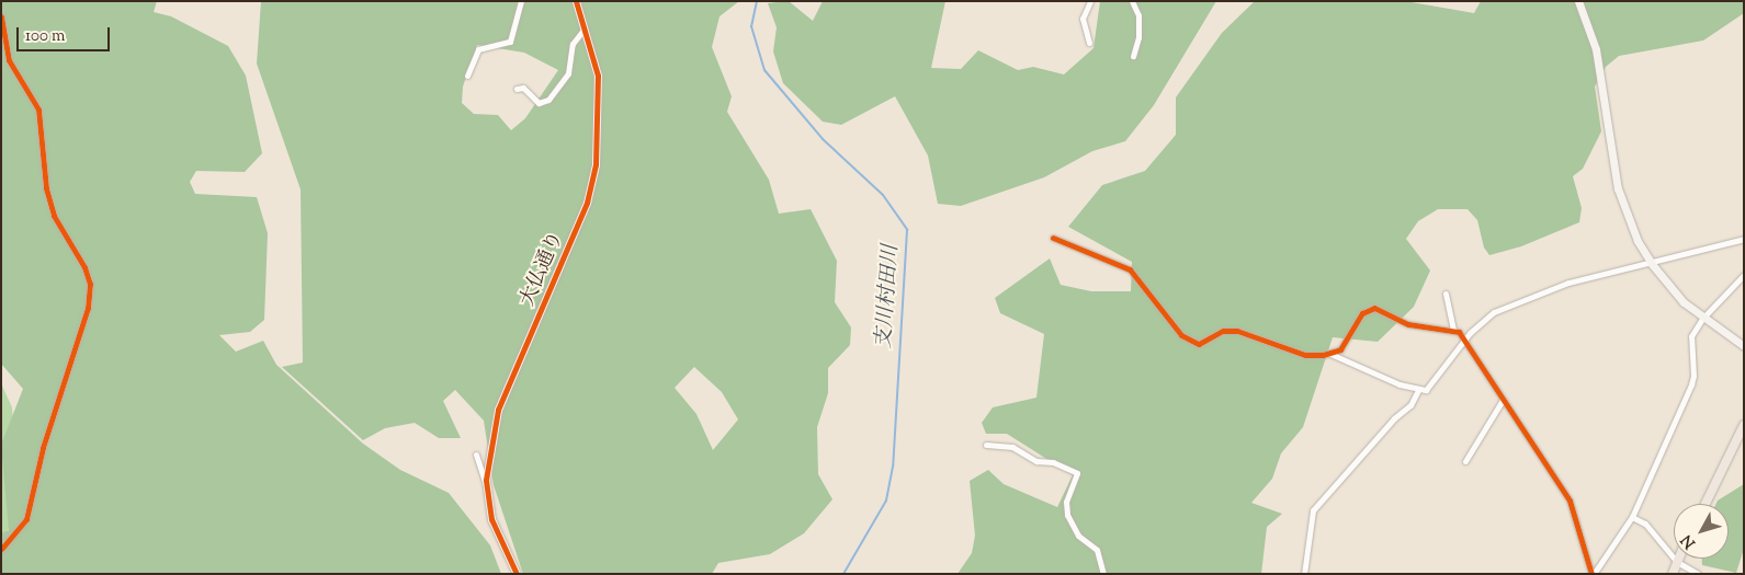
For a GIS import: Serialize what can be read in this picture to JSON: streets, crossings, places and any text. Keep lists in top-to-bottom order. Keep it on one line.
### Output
{"streets":{"street":["大仏通り"]},"water":["支川村田川"],"scale_bar":"100 m","north":"bottom left"}
